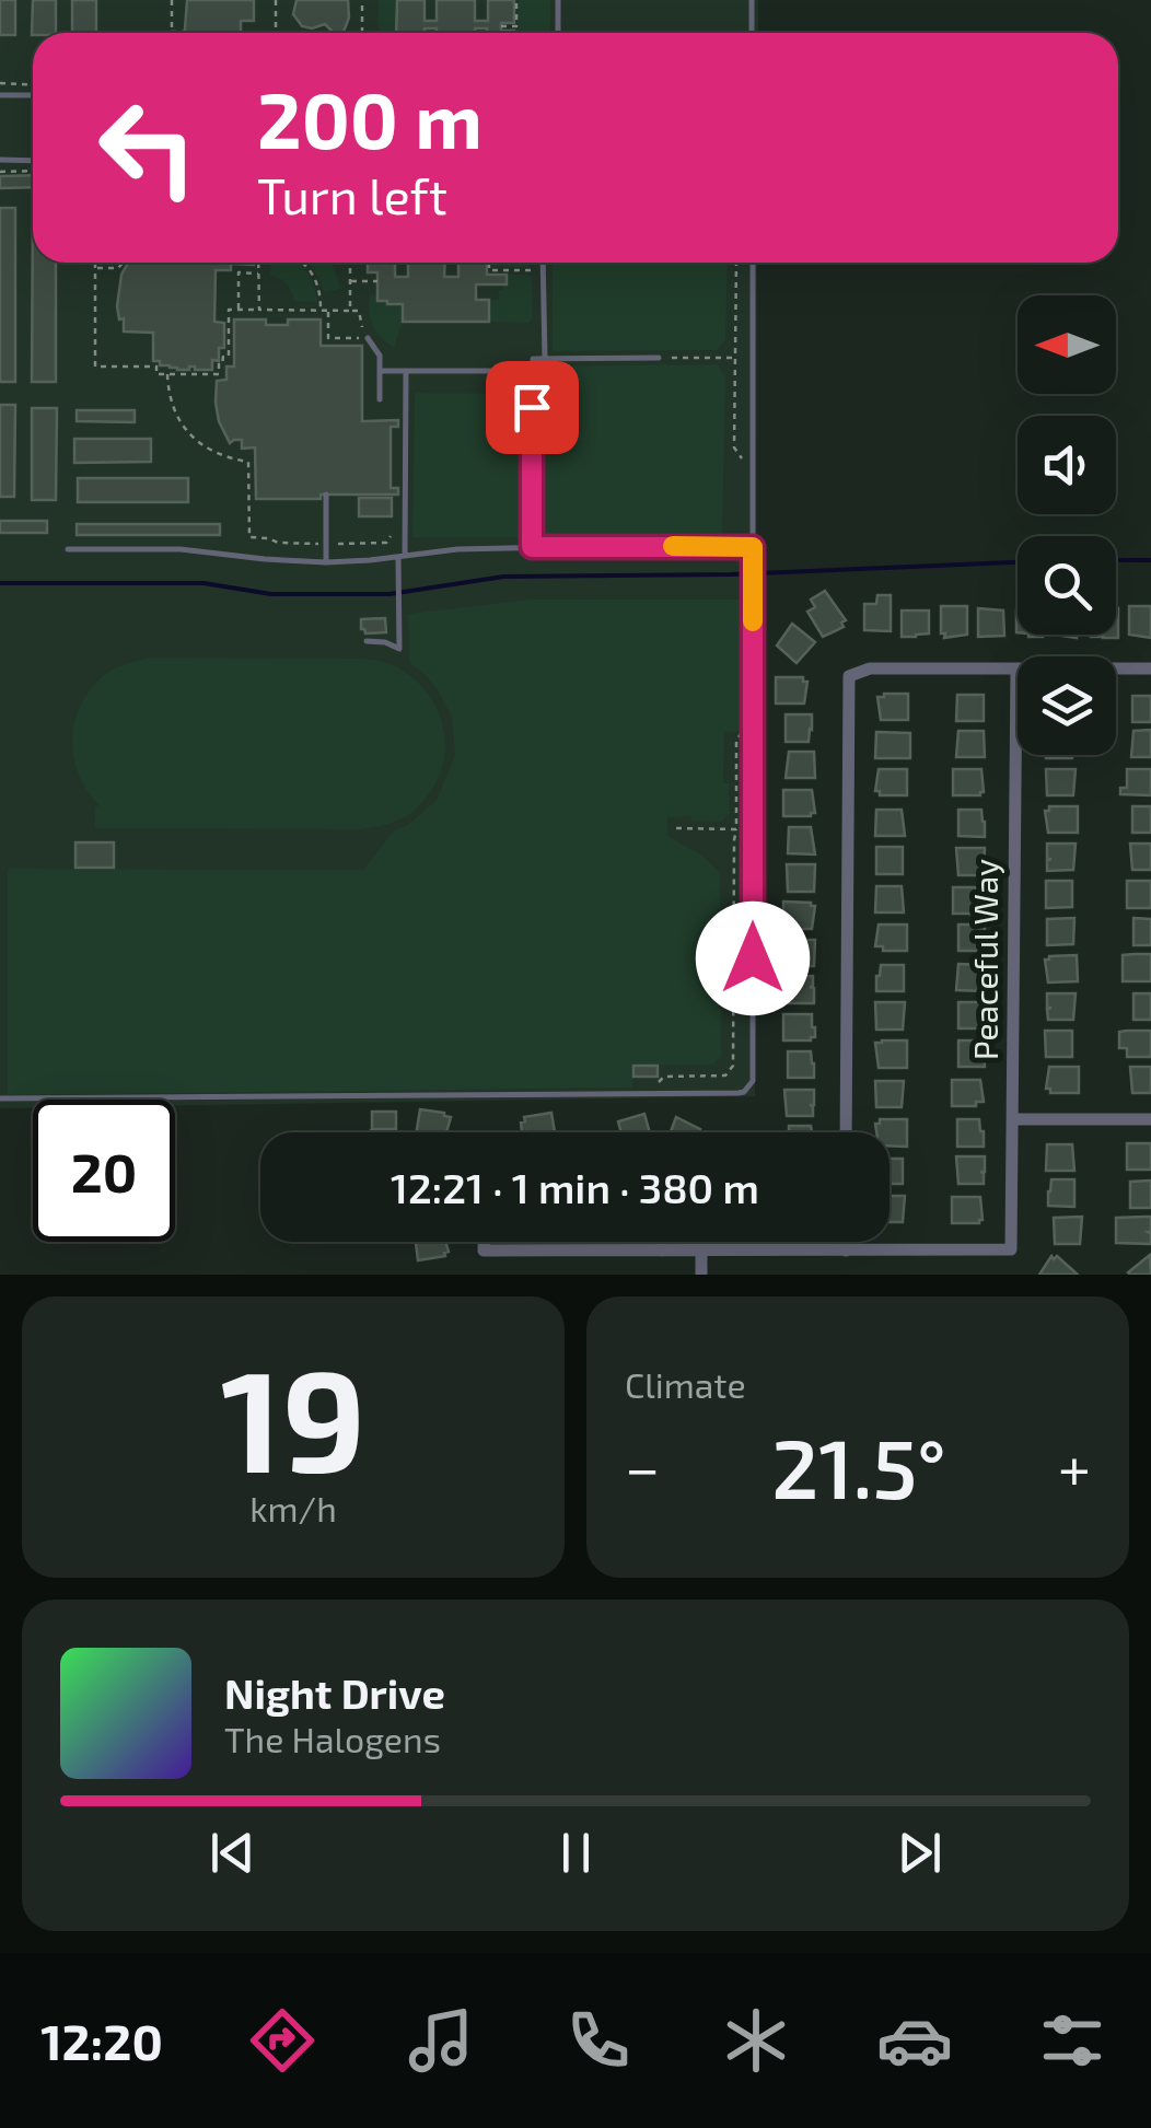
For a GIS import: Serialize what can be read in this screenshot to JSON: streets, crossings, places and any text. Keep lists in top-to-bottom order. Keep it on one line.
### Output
{"streets":{"street":["Peaceful Way"]},"north":"left","page":{"turn":["200 m","Turn left"],"limit":"20","trip":"12:21 · 1 min · 380 m","tile":[["19","km/h"],"Climate"],"heat":["−","21.5°","+"],"song":["Night Drive","The Halogens"],"tabs":"12:20"}}
